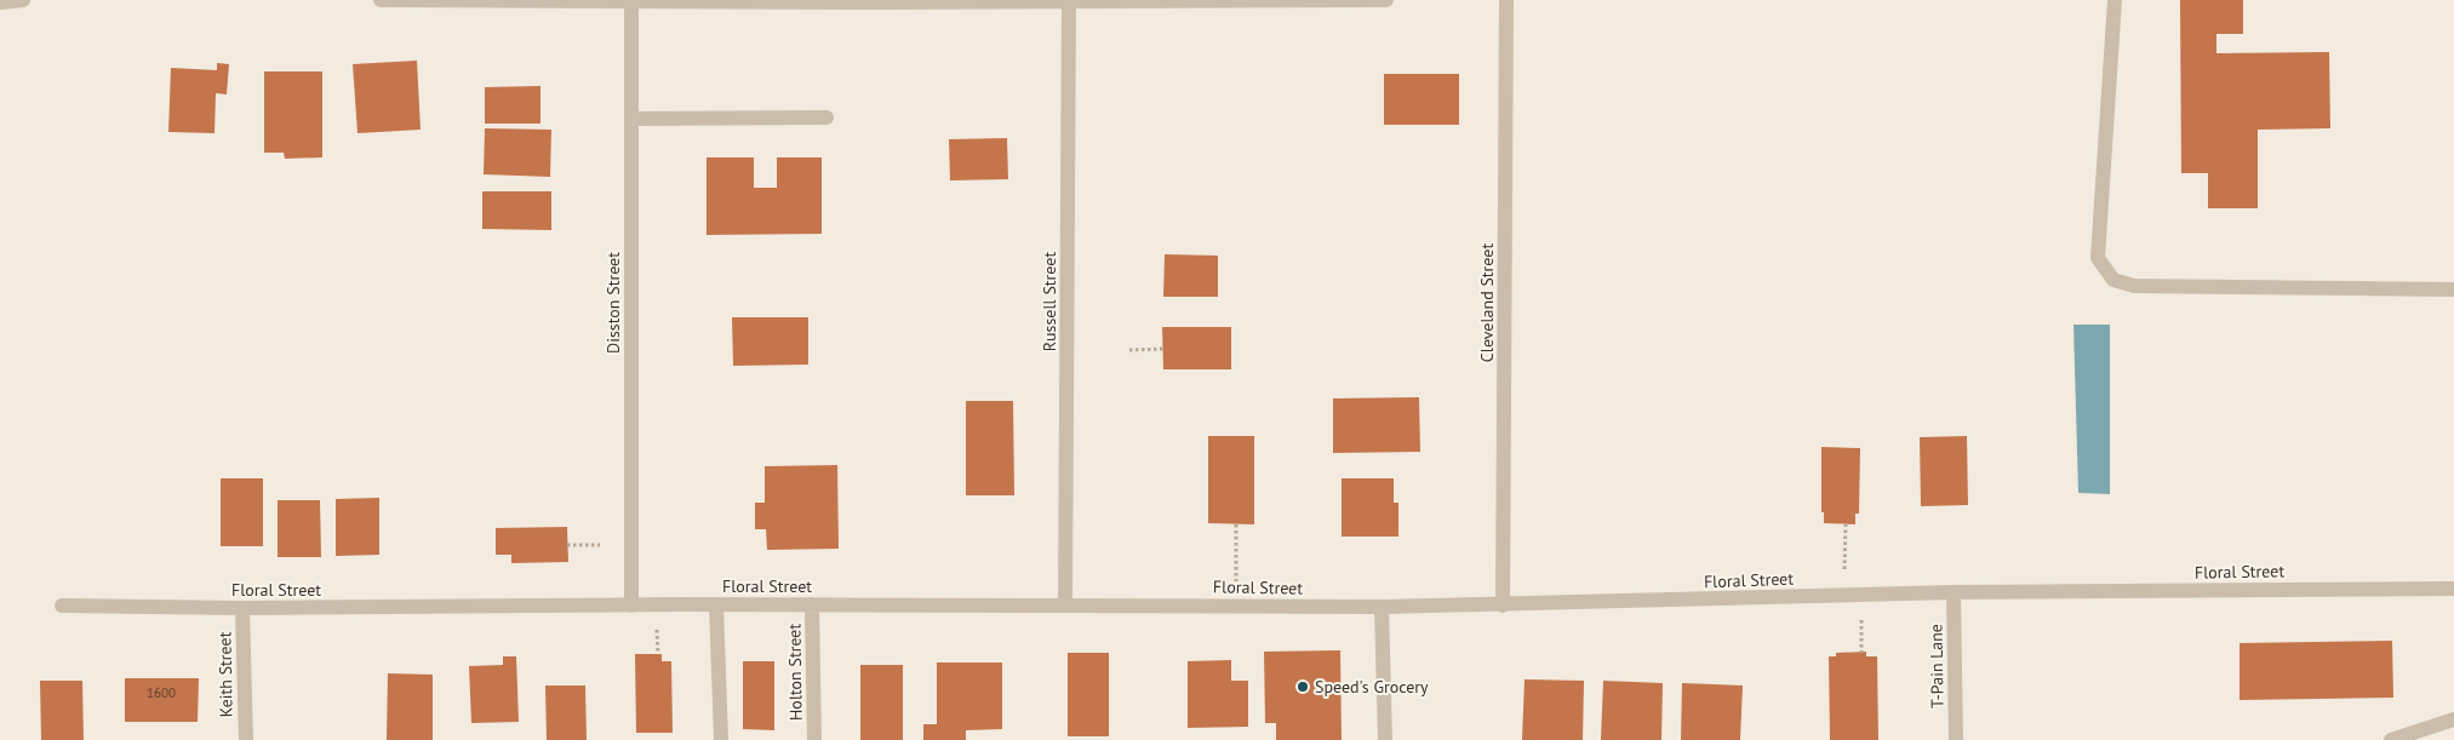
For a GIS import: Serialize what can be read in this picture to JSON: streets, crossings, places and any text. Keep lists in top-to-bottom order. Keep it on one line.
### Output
{"streets":{"street":["Russell Street","Disston Street","Cleveland Street","Floral Street","T-Pain Lane","Holton Street","Keith Street"]},"crossings":[["Russell Street","Floral Street"],["Disston Street","Floral Street"],["Cleveland Street","Floral Street"],["Floral Street","T-Pain Lane"],["Floral Street","Holton Street"],["Floral Street","Keith Street"]],"places":["Speed's Grocery"],"house_numbers":["1600"]}
